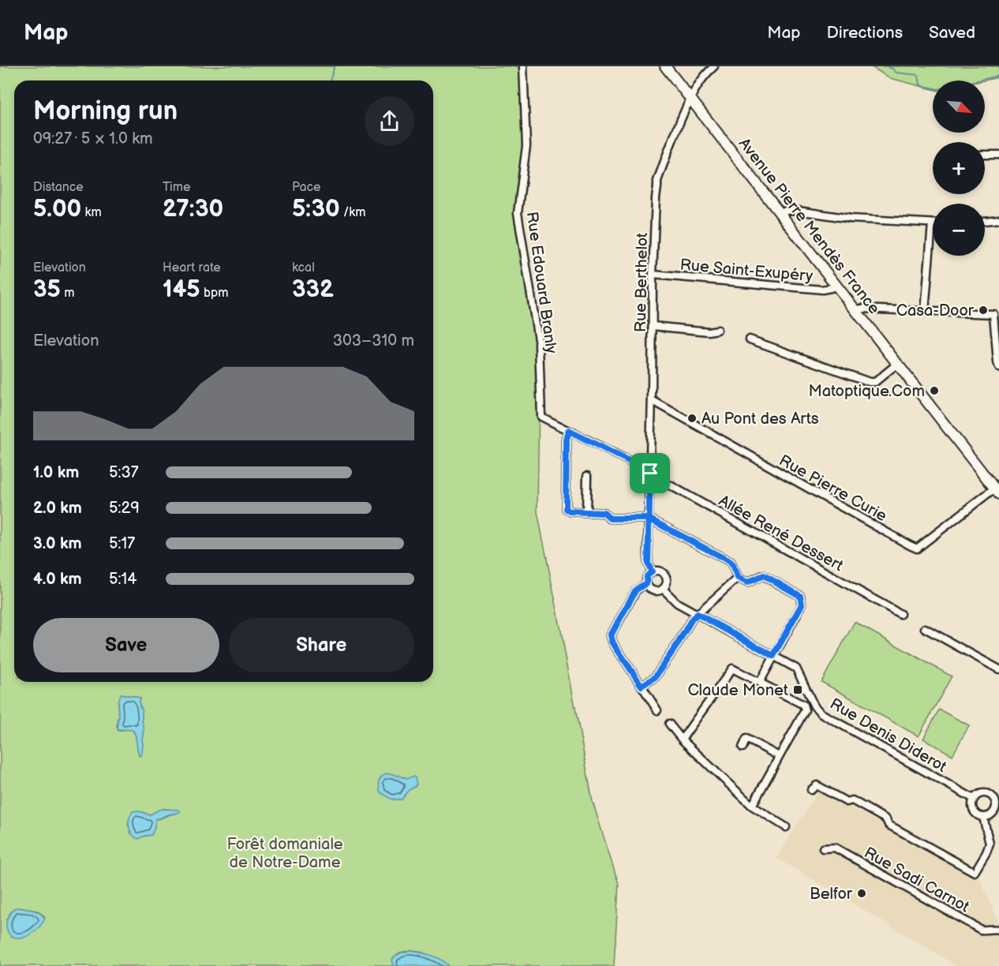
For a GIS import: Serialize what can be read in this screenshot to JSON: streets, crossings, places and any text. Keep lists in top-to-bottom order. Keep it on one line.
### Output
{"streets":{"main road":["Avenue Pierre Mendès France"],"street":["Rue Saint-Exupéry","Rue Edouard Branly","Rue Berthelot","Rue Pierre Curie","Allée René Dessert","Rue Denis Diderot","Rue Sadi Carnot"]},"crossings":[["Avenue Pierre Mendès France","Rue Saint-Exupéry"],["Avenue Pierre Mendès France","Rue Berthelot"],["Avenue Pierre Mendès France","Rue Pierre Curie"],["Rue Saint-Exupéry","Rue Berthelot"],["Rue Edouard Branly","Allée René Dessert"],["Rue Berthelot","Rue Pierre Curie"],["Rue Berthelot","Allée René Dessert"]],"parks":["Forêt domaniale de Notre-Dame"],"places":{"other":["Casa-Door","Matoptique.Com","Au Pont des Arts","Belfor"],"transit":["Claude Monet"]},"north":"bottom right","page":{"header":"Map","nav":["Map","Directions","Saved"],"map_buttons":["+","−"],"heading":["Morning run","09:27 · 5 × 1.0 km"],"stats":[["Distance","5.00 km"],["Time","27:30"],["Pace","5:30 /km"],["Elevation","35 m"],["Heart rate","145 bpm"],["kcal","332"]],"chart":["Elevation","303–310 m"],"list":[{"name":"1.0 km","note":"5:37"},{"name":"2.0 km","note":"5:29"},{"name":"3.0 km","note":"5:17"},{"name":"4.0 km","note":"5:14"}],"buttons":["Save","Share"]}}
